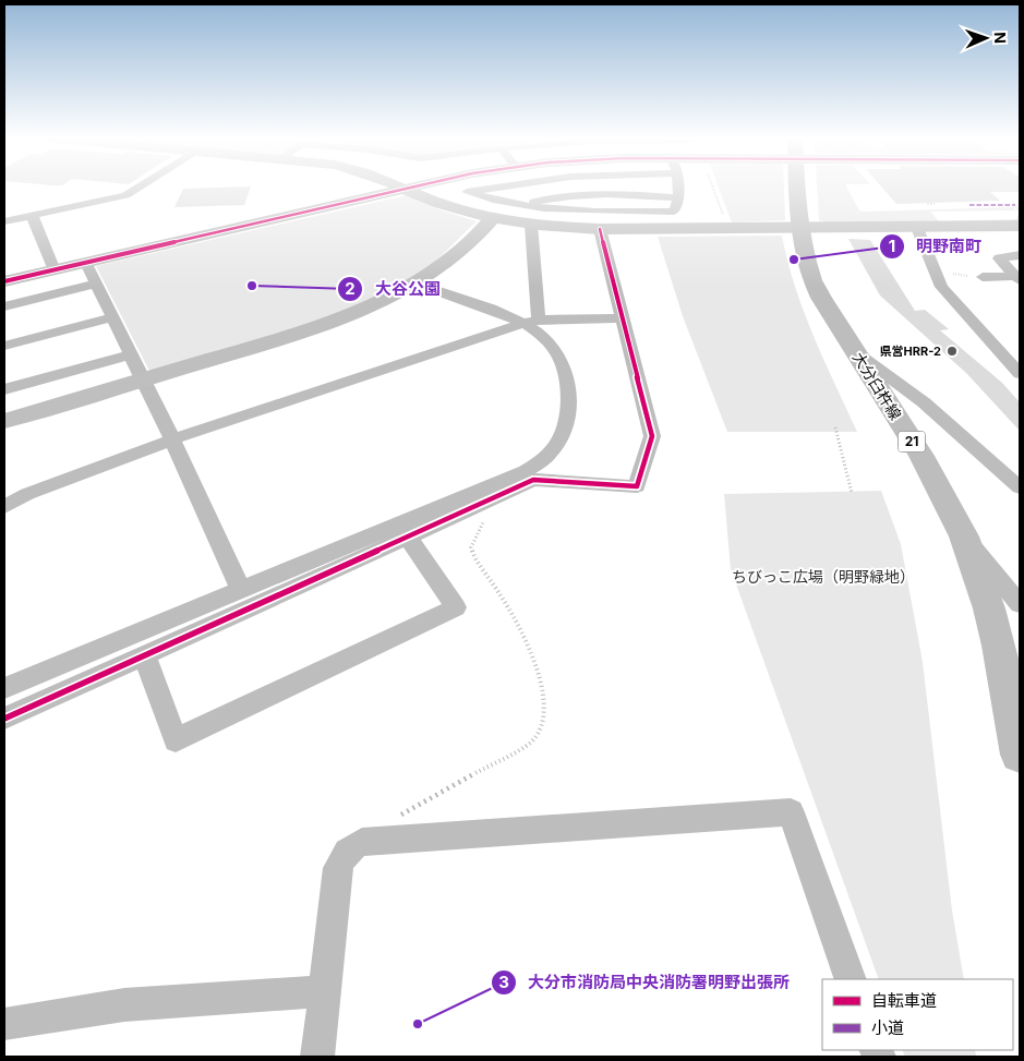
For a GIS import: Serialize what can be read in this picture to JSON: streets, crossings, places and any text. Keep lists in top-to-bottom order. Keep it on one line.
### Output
{"streets":{"main road":["大分臼杵線","21"]},"parks":["ちびっこ広場（明野緑地）"],"places":["明野南町","大谷公園","県営HRR-2","大分市消防局中央消防署明野出張所"],"legend":["自転車道","小道"],"north":"right"}
